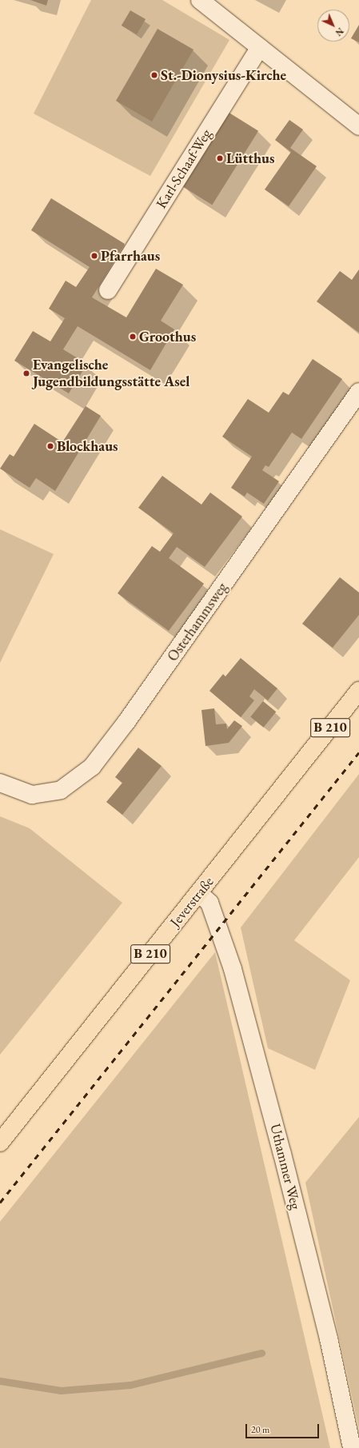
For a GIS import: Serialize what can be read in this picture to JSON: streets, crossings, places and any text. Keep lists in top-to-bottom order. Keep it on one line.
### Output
{"streets":{"main road":["B 210","Jeverstraße"],"street":["Karl-Schaaf-Weg","Osterhammsweg","Uthammer Weg"]},"crossings":[["Jeverstraße","Uthammer Weg"]],"places":["St.-Dionysius-Kirche","Lütthus","Pfarrhaus","Groothus","Evangelische Jugendbildungsstätte Asel","Blockhaus"],"scale_bar":"20 m","north":"bottom right"}
